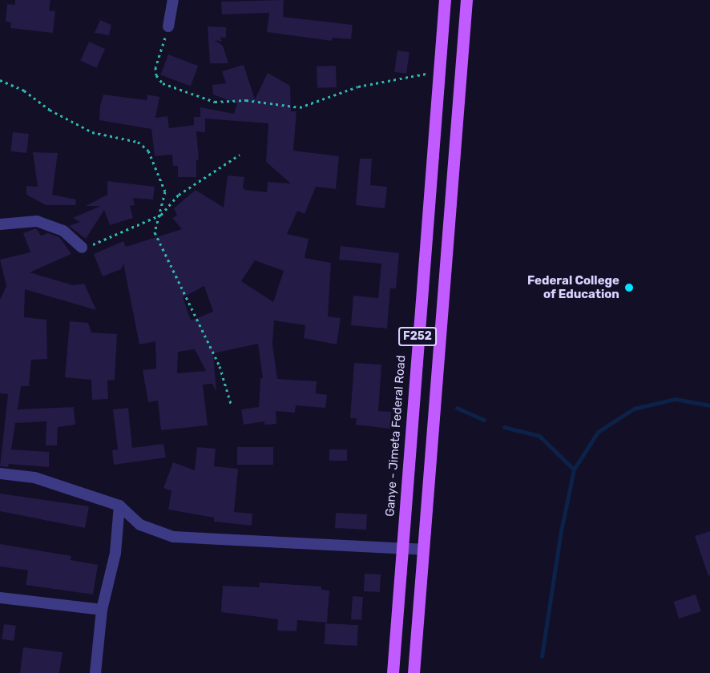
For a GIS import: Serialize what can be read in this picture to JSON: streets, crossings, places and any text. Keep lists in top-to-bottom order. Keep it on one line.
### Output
{"streets":{"main road":["F252","Ganye - Jimeta Federal Road"]},"places":["Federal College of Education"]}
